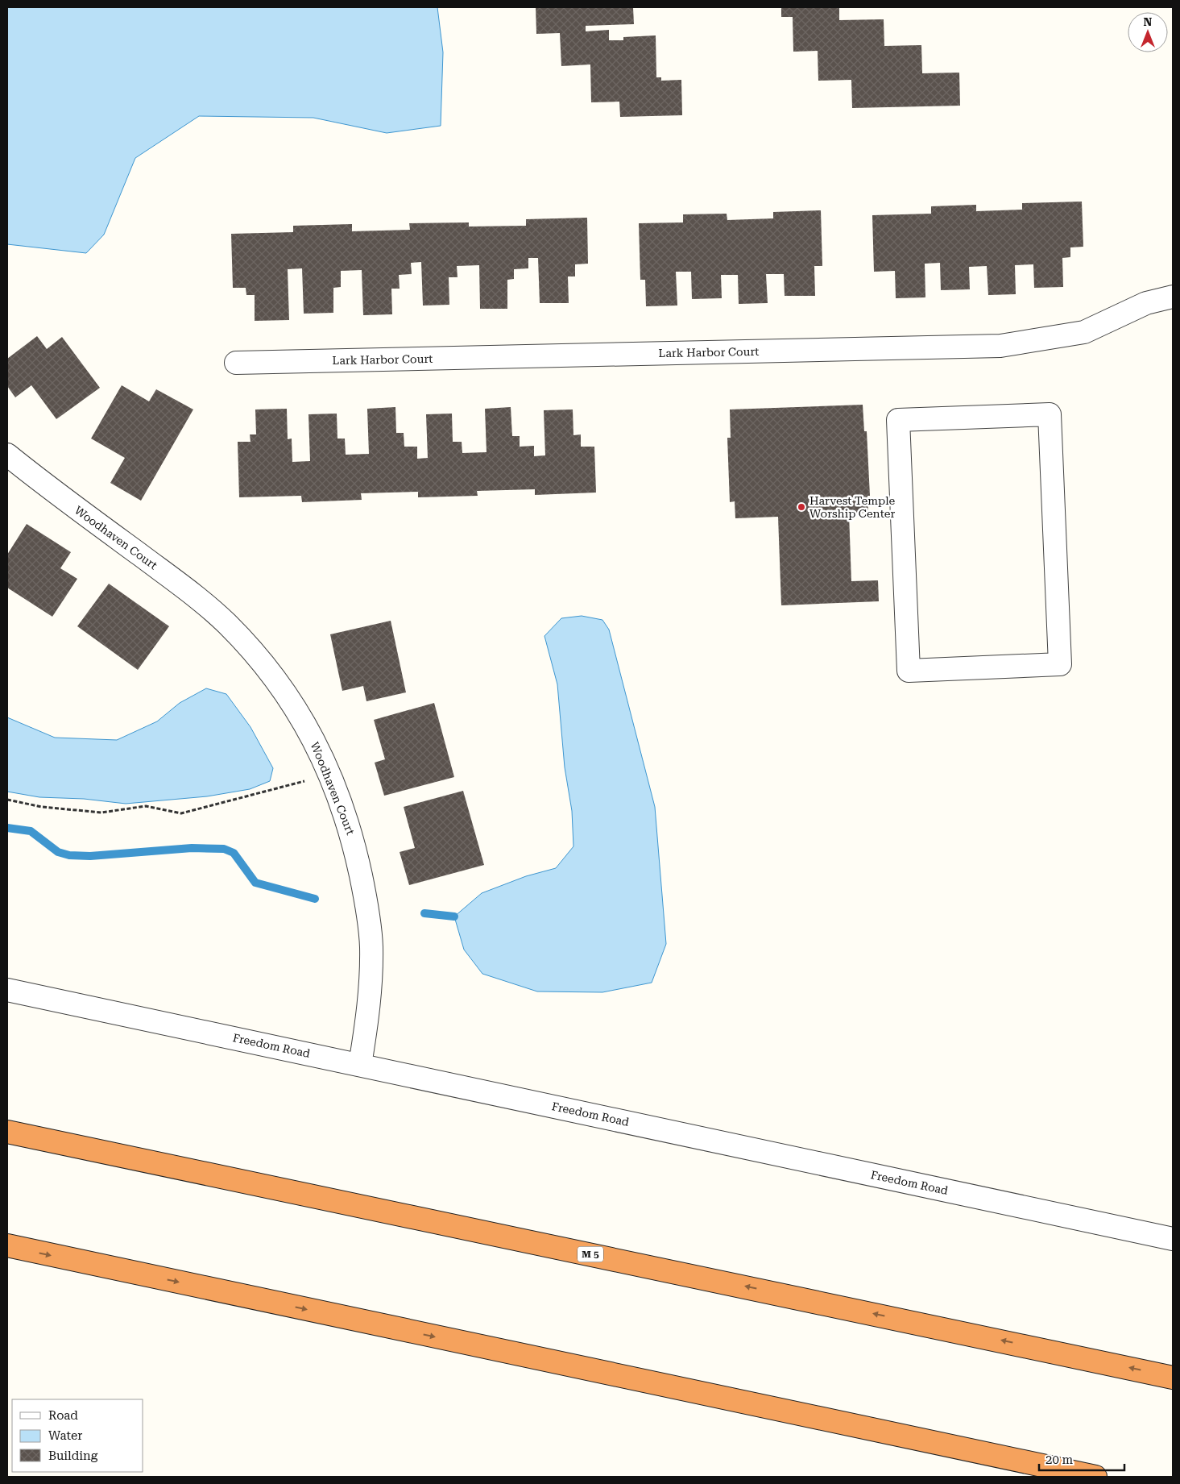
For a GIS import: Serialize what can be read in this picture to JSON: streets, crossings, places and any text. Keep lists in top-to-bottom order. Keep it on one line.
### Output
{"streets":{"highway":["M 5"],"street":["Lark Harbor Court","Woodhaven Court","Freedom Road"]},"crossings":[["Woodhaven Court","Freedom Road"]],"places":["Harvest Temple Worship Center"],"legend":["Road","Water","Building"],"scale_bar":"20 m","north":"top"}
